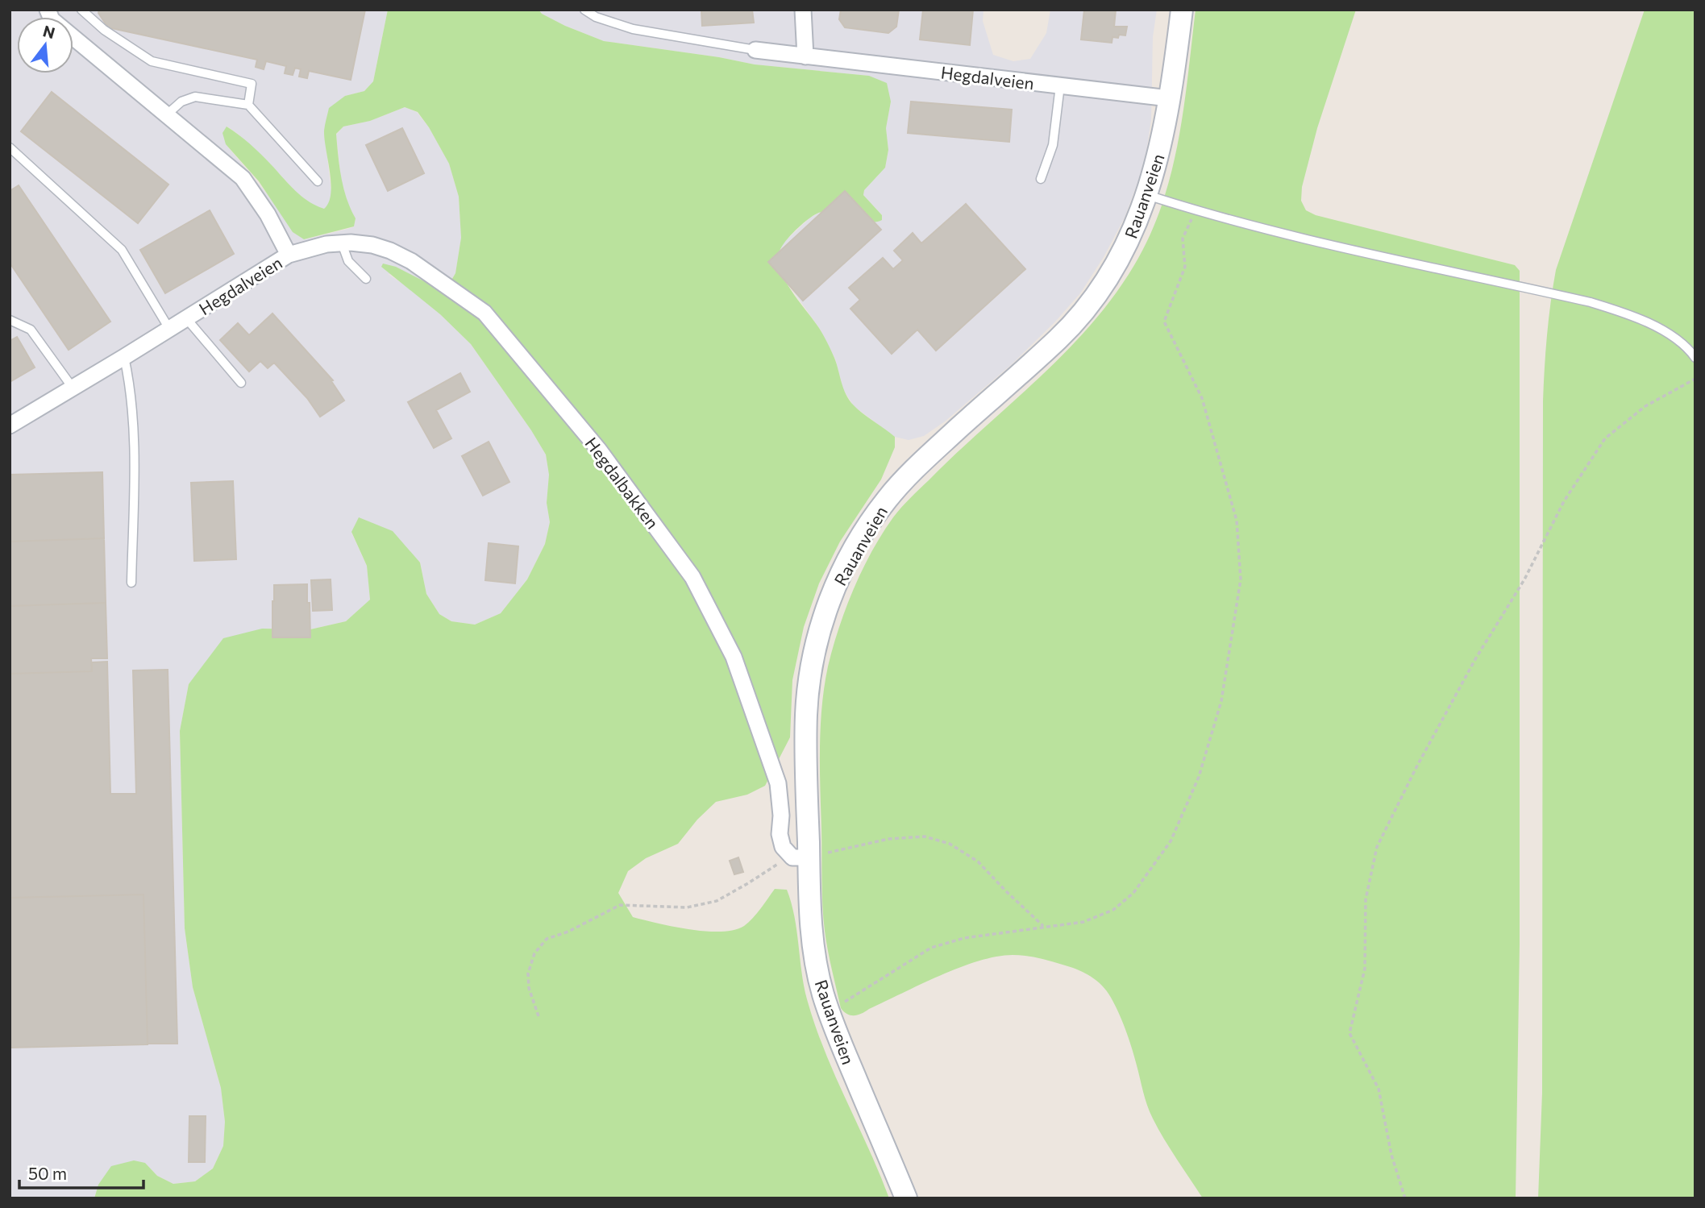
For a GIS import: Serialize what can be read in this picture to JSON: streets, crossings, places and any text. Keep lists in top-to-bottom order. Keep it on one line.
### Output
{"streets":{"main road":["Rauanveien"],"street":["Hegdalveien","Hegdalbakken"]},"crossings":[["Hegdalveien","Rauanveien"],["Hegdalveien","Hegdalbakken"],["Rauanveien","Hegdalbakken"]],"scale_bar":"50 m","north":"top"}
